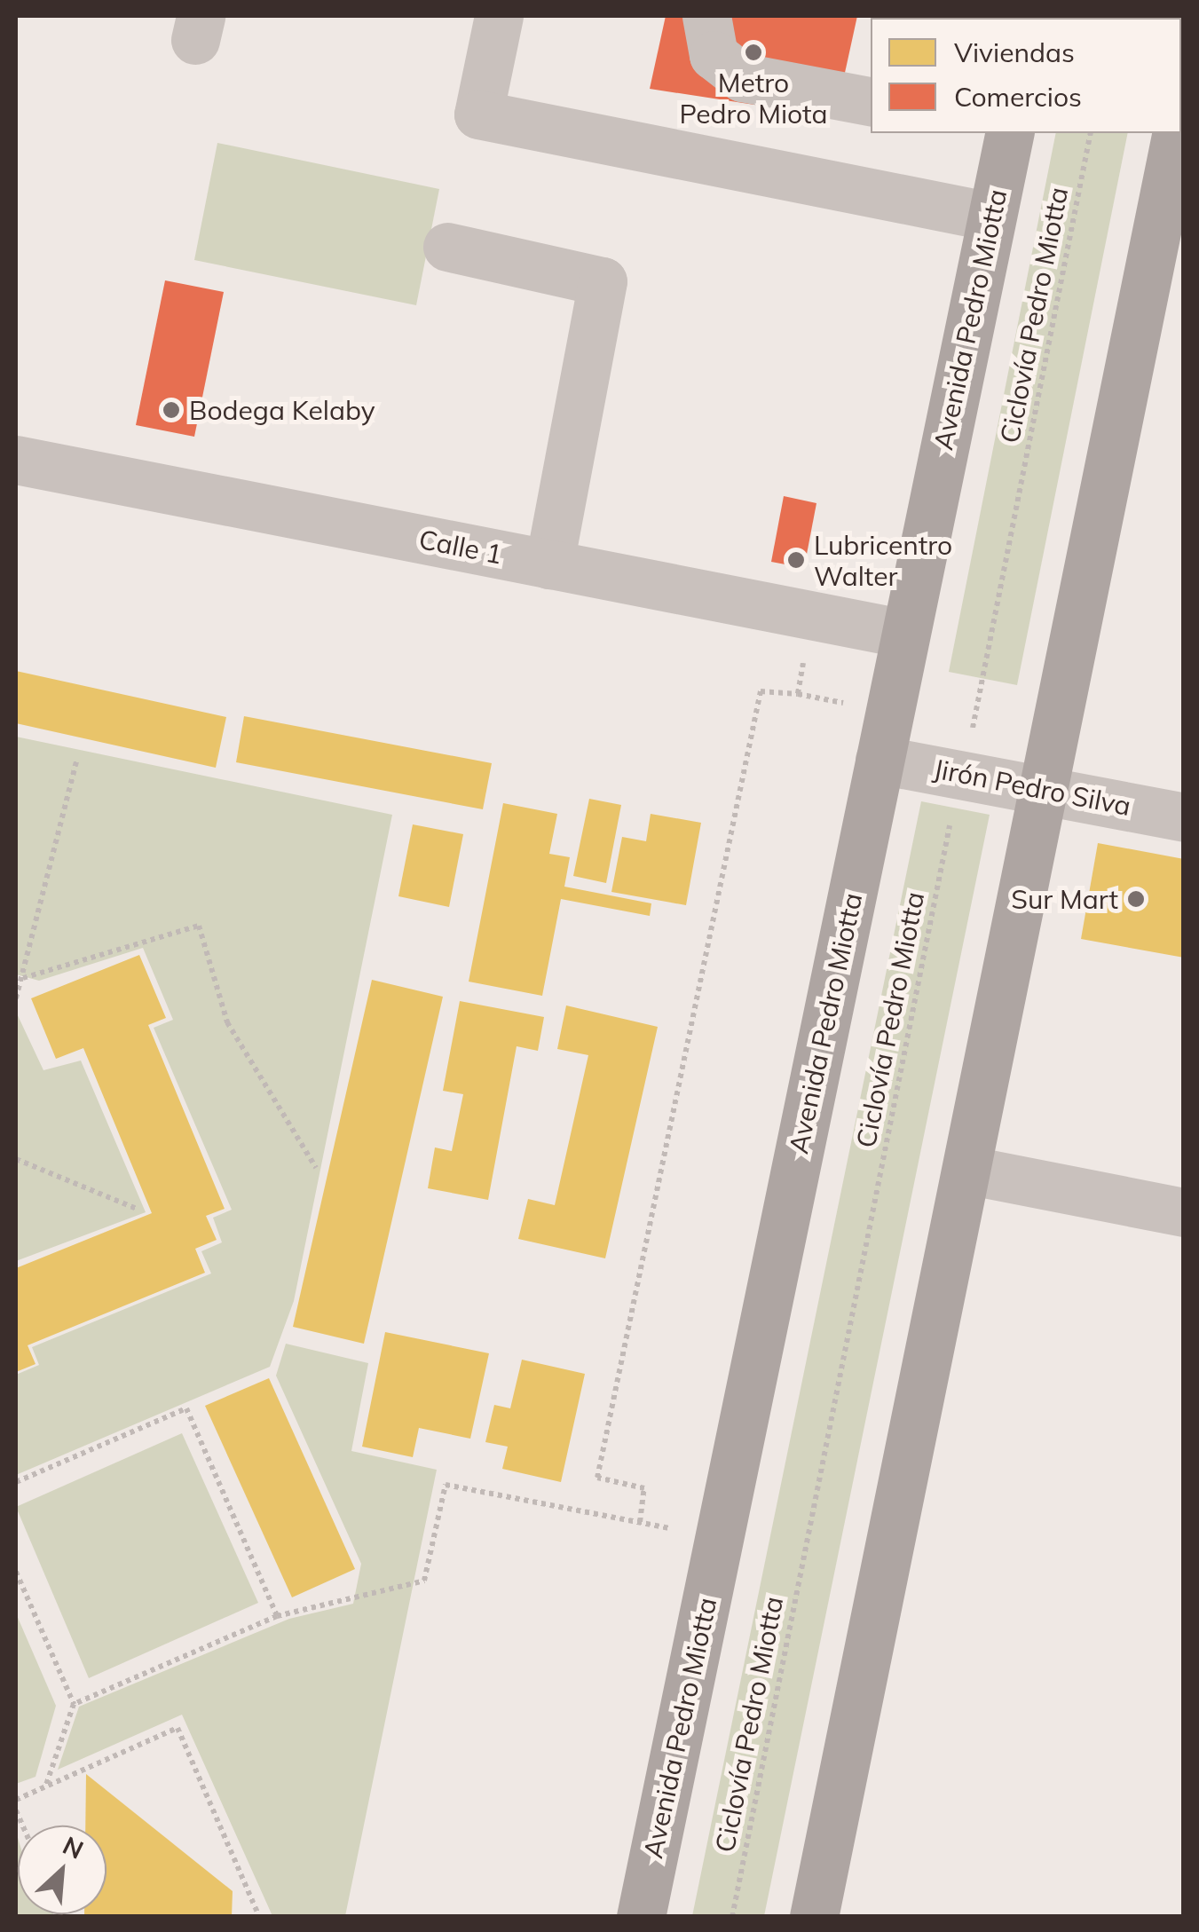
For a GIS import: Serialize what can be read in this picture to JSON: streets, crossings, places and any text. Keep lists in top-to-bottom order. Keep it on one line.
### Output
{"streets":{"main road":["Avenida Pedro Miotta"],"street":["Calle 1","Jirón Pedro Silva"],"path":["Ciclovía Pedro Miotta"]},"crossings":[["Ciclovía Pedro Miotta","Jirón Pedro Silva"],["Avenida Pedro Miotta","Calle 1"],["Avenida Pedro Miotta","Jirón Pedro Silva"]],"places":["Metro Pedro Miota","Bodega Kelaby","Lubricentro Walter","Sur Mart"],"legend":["Viviendas","Comercios"],"north":"top right"}
